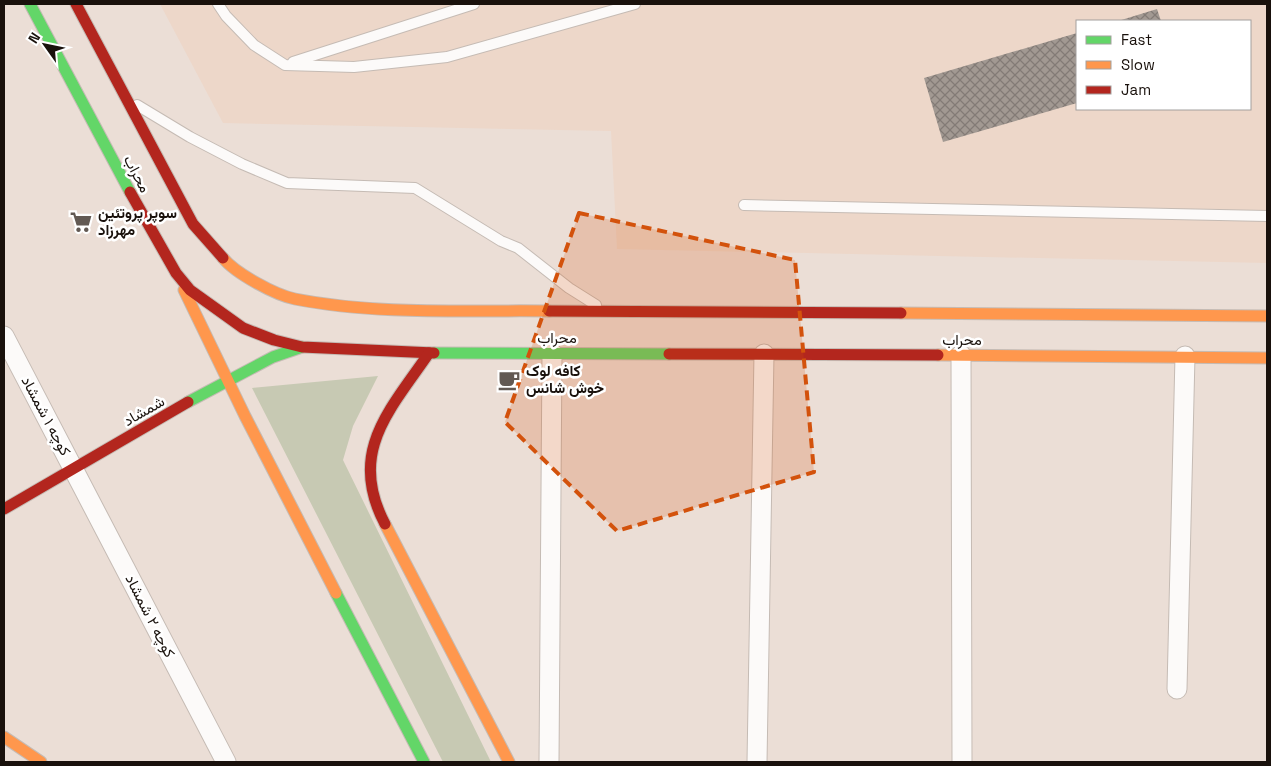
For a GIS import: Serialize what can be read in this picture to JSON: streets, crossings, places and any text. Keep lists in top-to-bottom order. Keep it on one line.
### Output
{"streets":{"main road":["محراب","شمشاد"],"street":["کوچه ۱ شمشاد","کوچه ۲ شمشاد"]},"crossings":[["محراب","شمشاد"],["شمشاد","کوچه ۱ شمشاد"],["شمشاد","کوچه ۲ شمشاد"],["کوچه ۱ شمشاد","کوچه ۲ شمشاد"]],"places":{"supermarket":["سوپر پروتئین مهرزاد"],"cafe":["کافه لوک خوش شانس"]},"legend":["Fast","Slow","Jam"],"north":"top left"}
